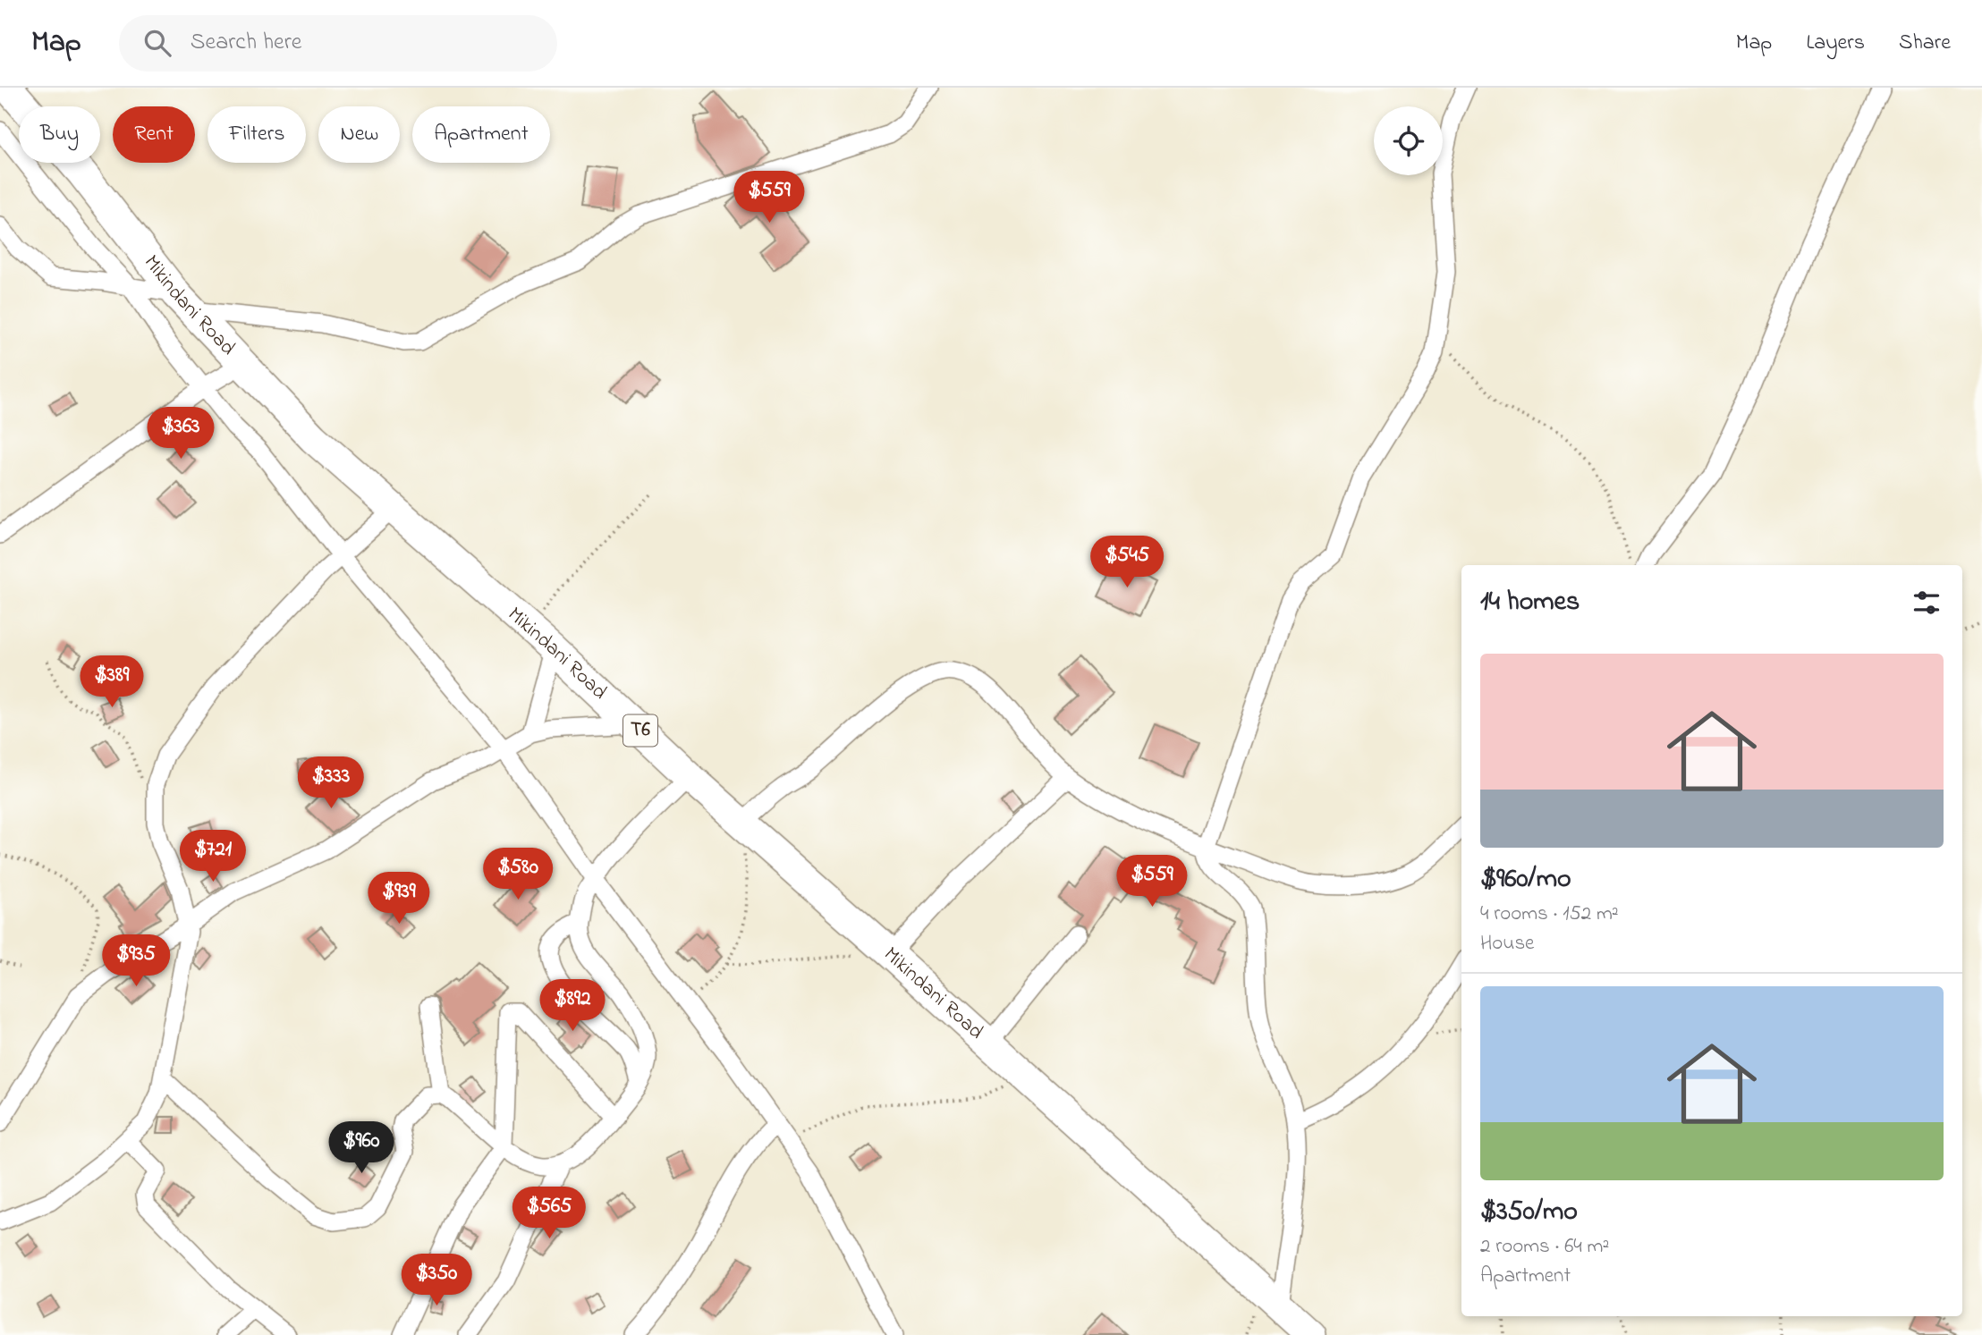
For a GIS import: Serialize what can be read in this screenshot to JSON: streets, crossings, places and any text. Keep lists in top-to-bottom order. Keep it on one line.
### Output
{"streets":{"highway":["Mikindani Road","T6"]},"page":{"header":"Map","search":"Search here","nav":["Map","Layers","Share"],"chip":["Buy","Rent","Filters","New","Apartment"],"price":["$559","$363","$545","$389","$333","$721","$580","$559","$939","$935","$892","$960","$565","$350"],"heading":"14 homes","list":[{"name":"$960/mo","note":"4 rooms · 152 m² · House"},{"name":"$350/mo","note":"2 rooms · 64 m² · Apartment"}]}}
